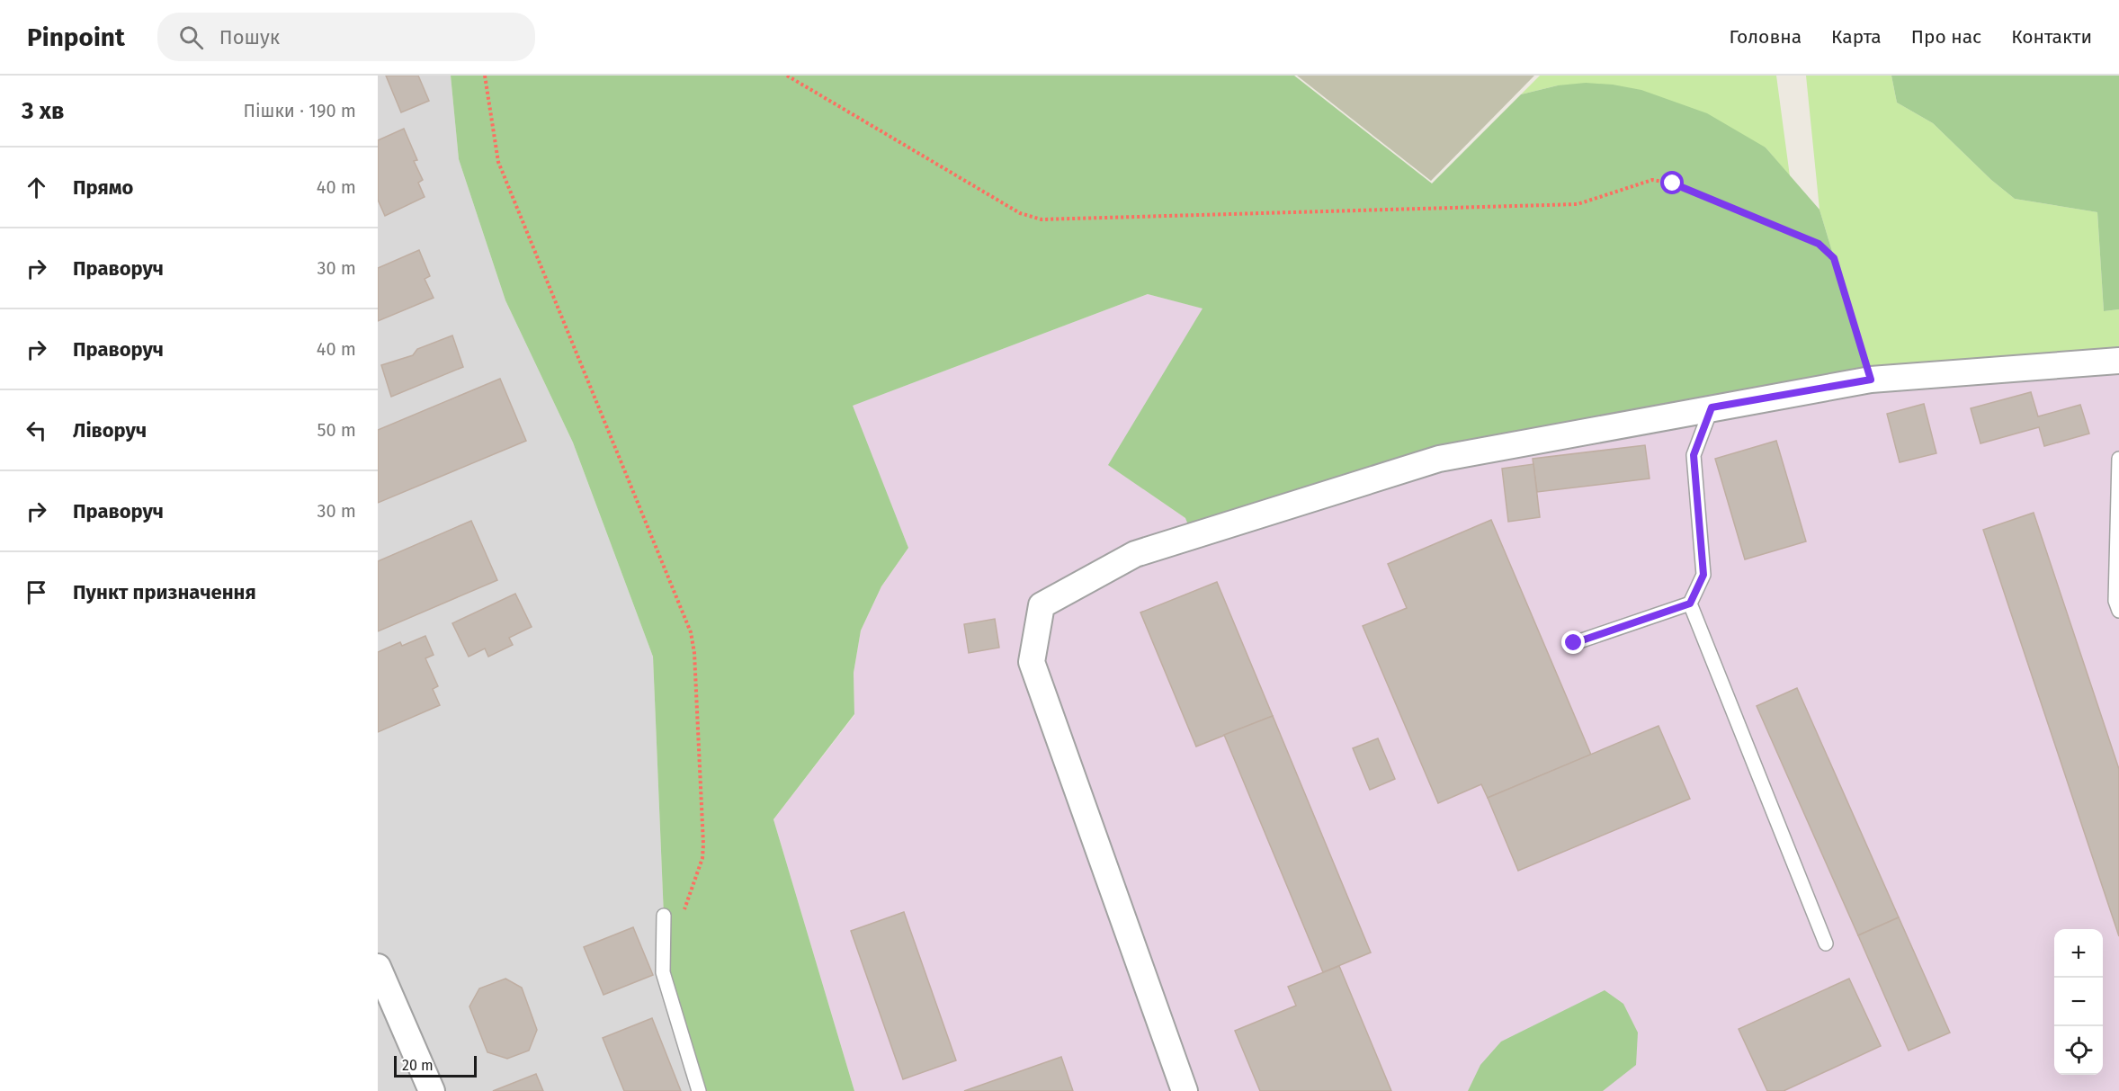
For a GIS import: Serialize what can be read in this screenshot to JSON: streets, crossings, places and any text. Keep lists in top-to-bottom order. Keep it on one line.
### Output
{"scale_bar":"20 m","page":{"header":"Pinpoint","search":"Пошук","nav":["Головна","Карта","Про нас","Контакти"],"heading":["3 хв","Пішки · 190 m"],"list":[["Прямо","40 m"],["Праворуч","30 m"],["Праворуч","40 m"],["Ліворуч","50 m"],["Праворуч","30 m"],"Пункт призначення"],"map_buttons":["+","−"],"scale":"20 m"}}
